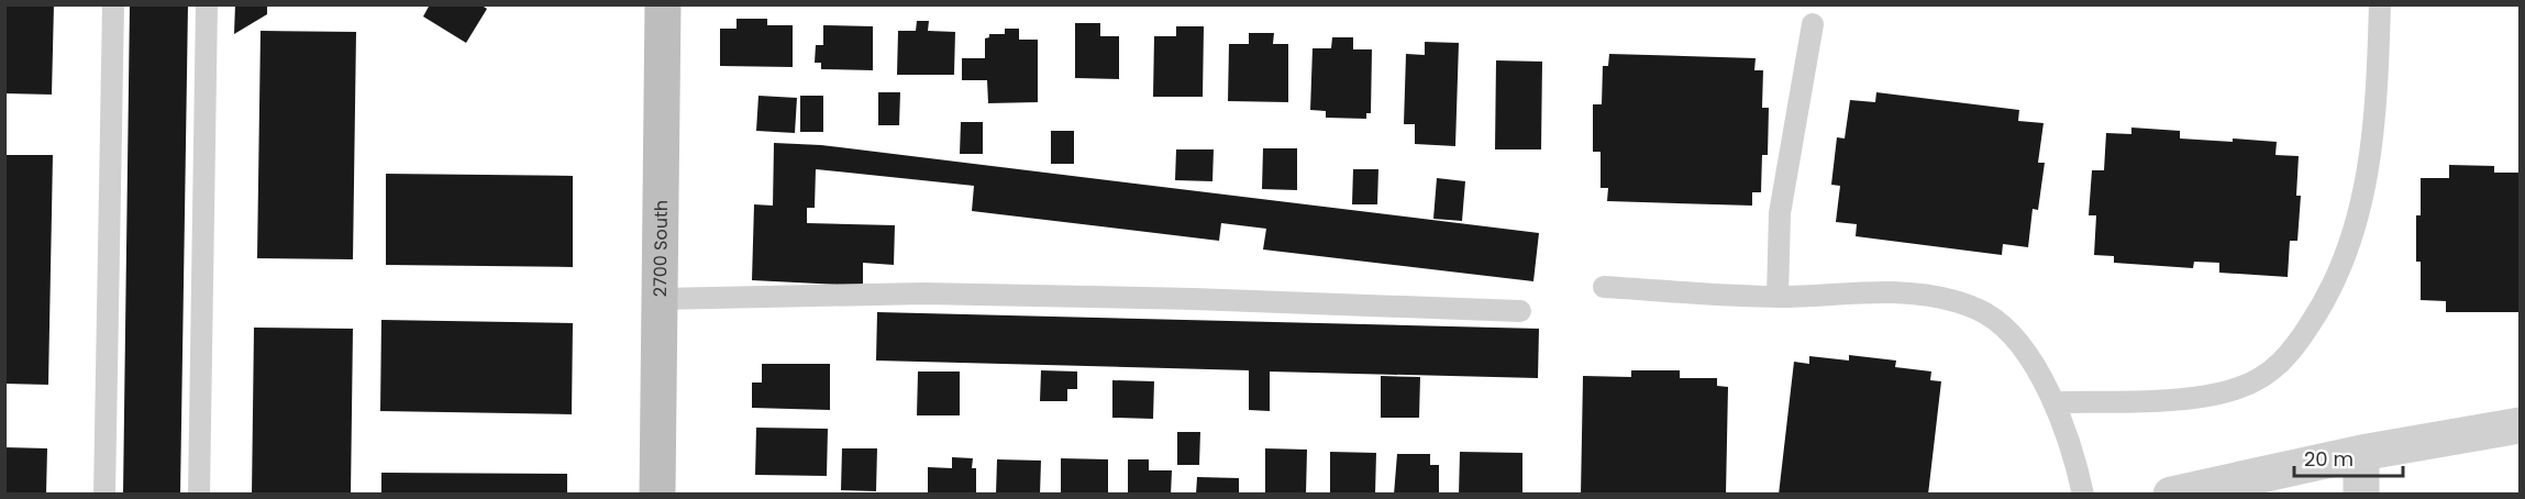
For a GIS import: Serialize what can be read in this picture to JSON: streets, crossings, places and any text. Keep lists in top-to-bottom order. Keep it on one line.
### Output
{"streets":{"street":["2700 South"]},"scale_bar":"20 m"}
